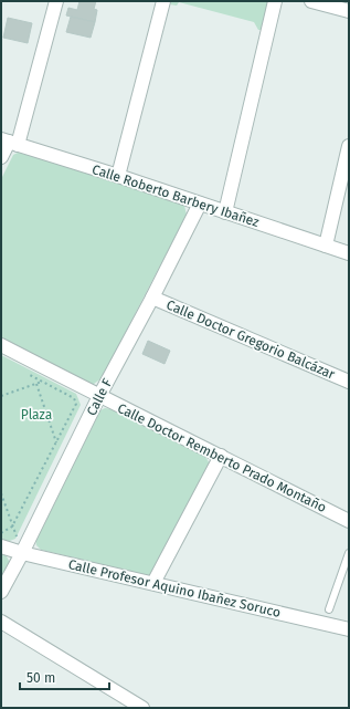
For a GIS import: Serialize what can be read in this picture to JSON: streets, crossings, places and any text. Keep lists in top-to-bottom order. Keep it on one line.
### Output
{"streets":{"street":["Calle Roberto Barbery Ibañez","Calle Doctor Gregorio Balcázar","Calle F","Calle Doctor Remberto Prado Montaño","Calle Profesor Aquino Ibañez Soruco"]},"crossings":[["Calle Roberto Barbery Ibañez","Calle F"],["Calle Doctor Gregorio Balcázar","Calle F"],["Calle F","Calle Doctor Remberto Prado Montaño"],["Calle F","Calle Profesor Aquino Ibañez Soruco"]],"parks":["Plaza"],"scale_bar":"50 m"}
